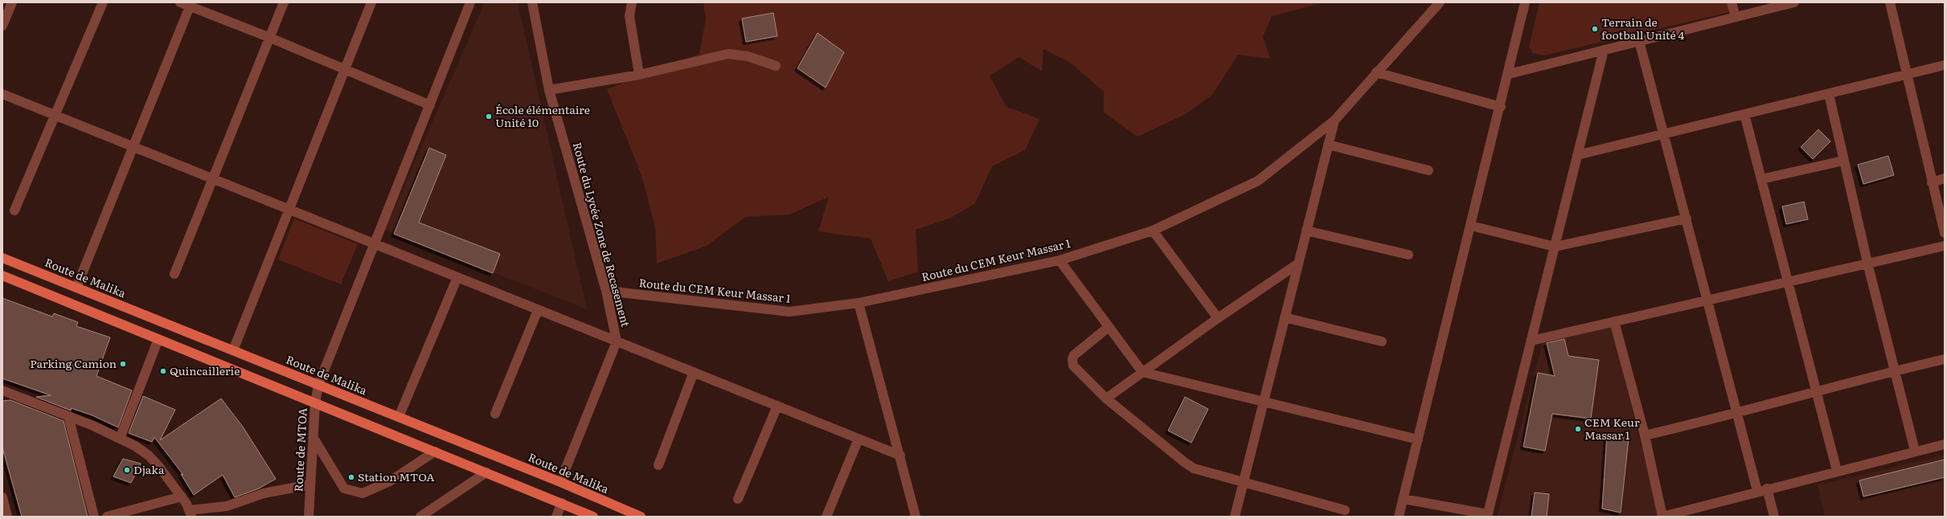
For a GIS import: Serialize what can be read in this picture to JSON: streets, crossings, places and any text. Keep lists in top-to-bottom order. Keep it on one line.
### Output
{"streets":{"main road":["Route de Malika"],"street":["Route du Lycée Zone de Recasement","Route du CEM Keur Massar 1","Route de MTOA"]},"crossings":[["Route du Lycée Zone de Recasement","Route du CEM Keur Massar 1"],["Route de Malika","Route de MTOA"]],"places":["Terrain de football Unité 4","École élémentaire Unité 10","Parking Camion","Quincaillerie","CEM Keur Massar 1","Djaka","Station MTOA"]}
